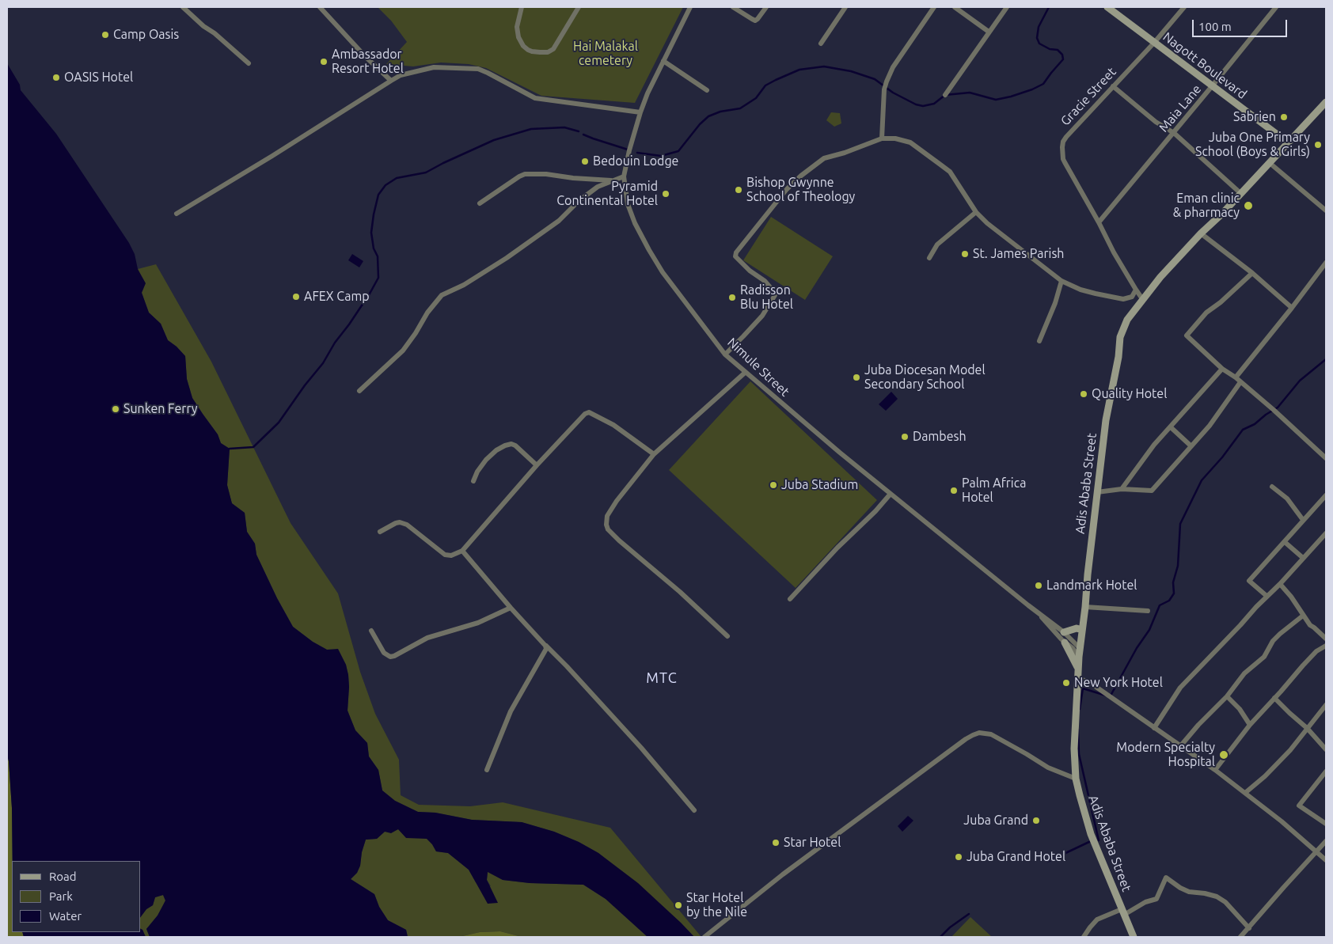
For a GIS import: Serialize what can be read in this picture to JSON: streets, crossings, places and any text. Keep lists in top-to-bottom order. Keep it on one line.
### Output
{"streets":{"street":["Nagott Boulevard","Gracie Street","Maia Lane","Nimule Street","Adis Ababa Street"]},"crossings":[["Nagott Boulevard","Gracie Street"],["Nagott Boulevard","Maia Lane"],["Nagott Boulevard","Adis Ababa Street"],["Gracie Street","Maia Lane"],["Gracie Street","Adis Ababa Street"],["Nimule Street","Adis Ababa Street"]],"districts":["MTC"],"parks":["Hai Malakal cemetery"],"places":["Camp Oasis","Ambassador Resort Hotel","OASIS Hotel","Sabrien","Juba One Primary School (Boys & Girls)","Bedouin Lodge","Bishop Gwynne School of Theology","Pyramid Continental Hotel","Eman clinic & pharmacy","St. James Parish","AFEX Camp","Radisson Blu Hotel","Juba Diocesan Model Secondary School","Quality Hotel","Sunken Ferry","Dambesh","Juba Stadium","Palm Africa Hotel","Landmark Hotel","New York Hotel","Modern Specialty Hospital","Juba Grand","Star Hotel","Juba Grand Hotel","Star Hotel by the Nile"],"legend":["Road","Park","Water"],"scale_bar":"100 m"}
